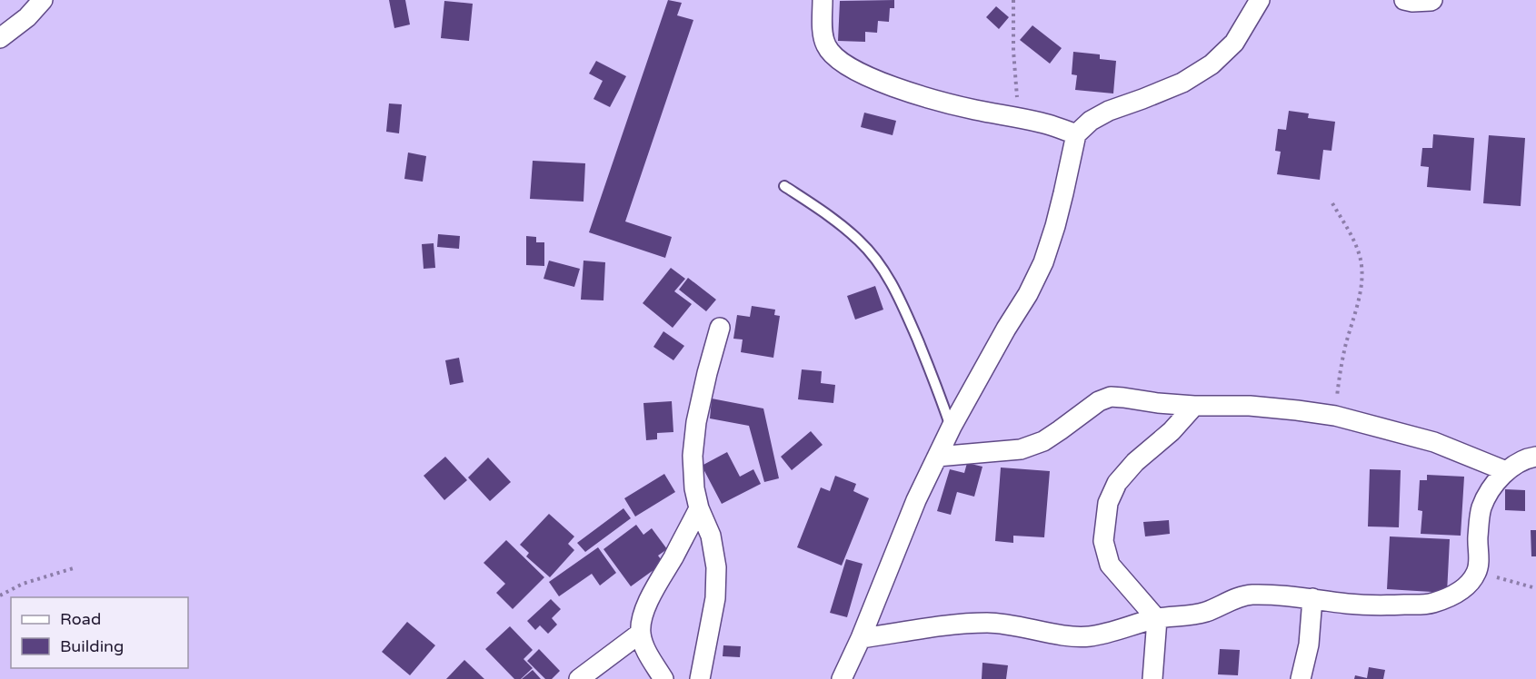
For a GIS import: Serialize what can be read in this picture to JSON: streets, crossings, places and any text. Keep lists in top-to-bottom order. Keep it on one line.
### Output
{"legend":["Road","Building"]}
